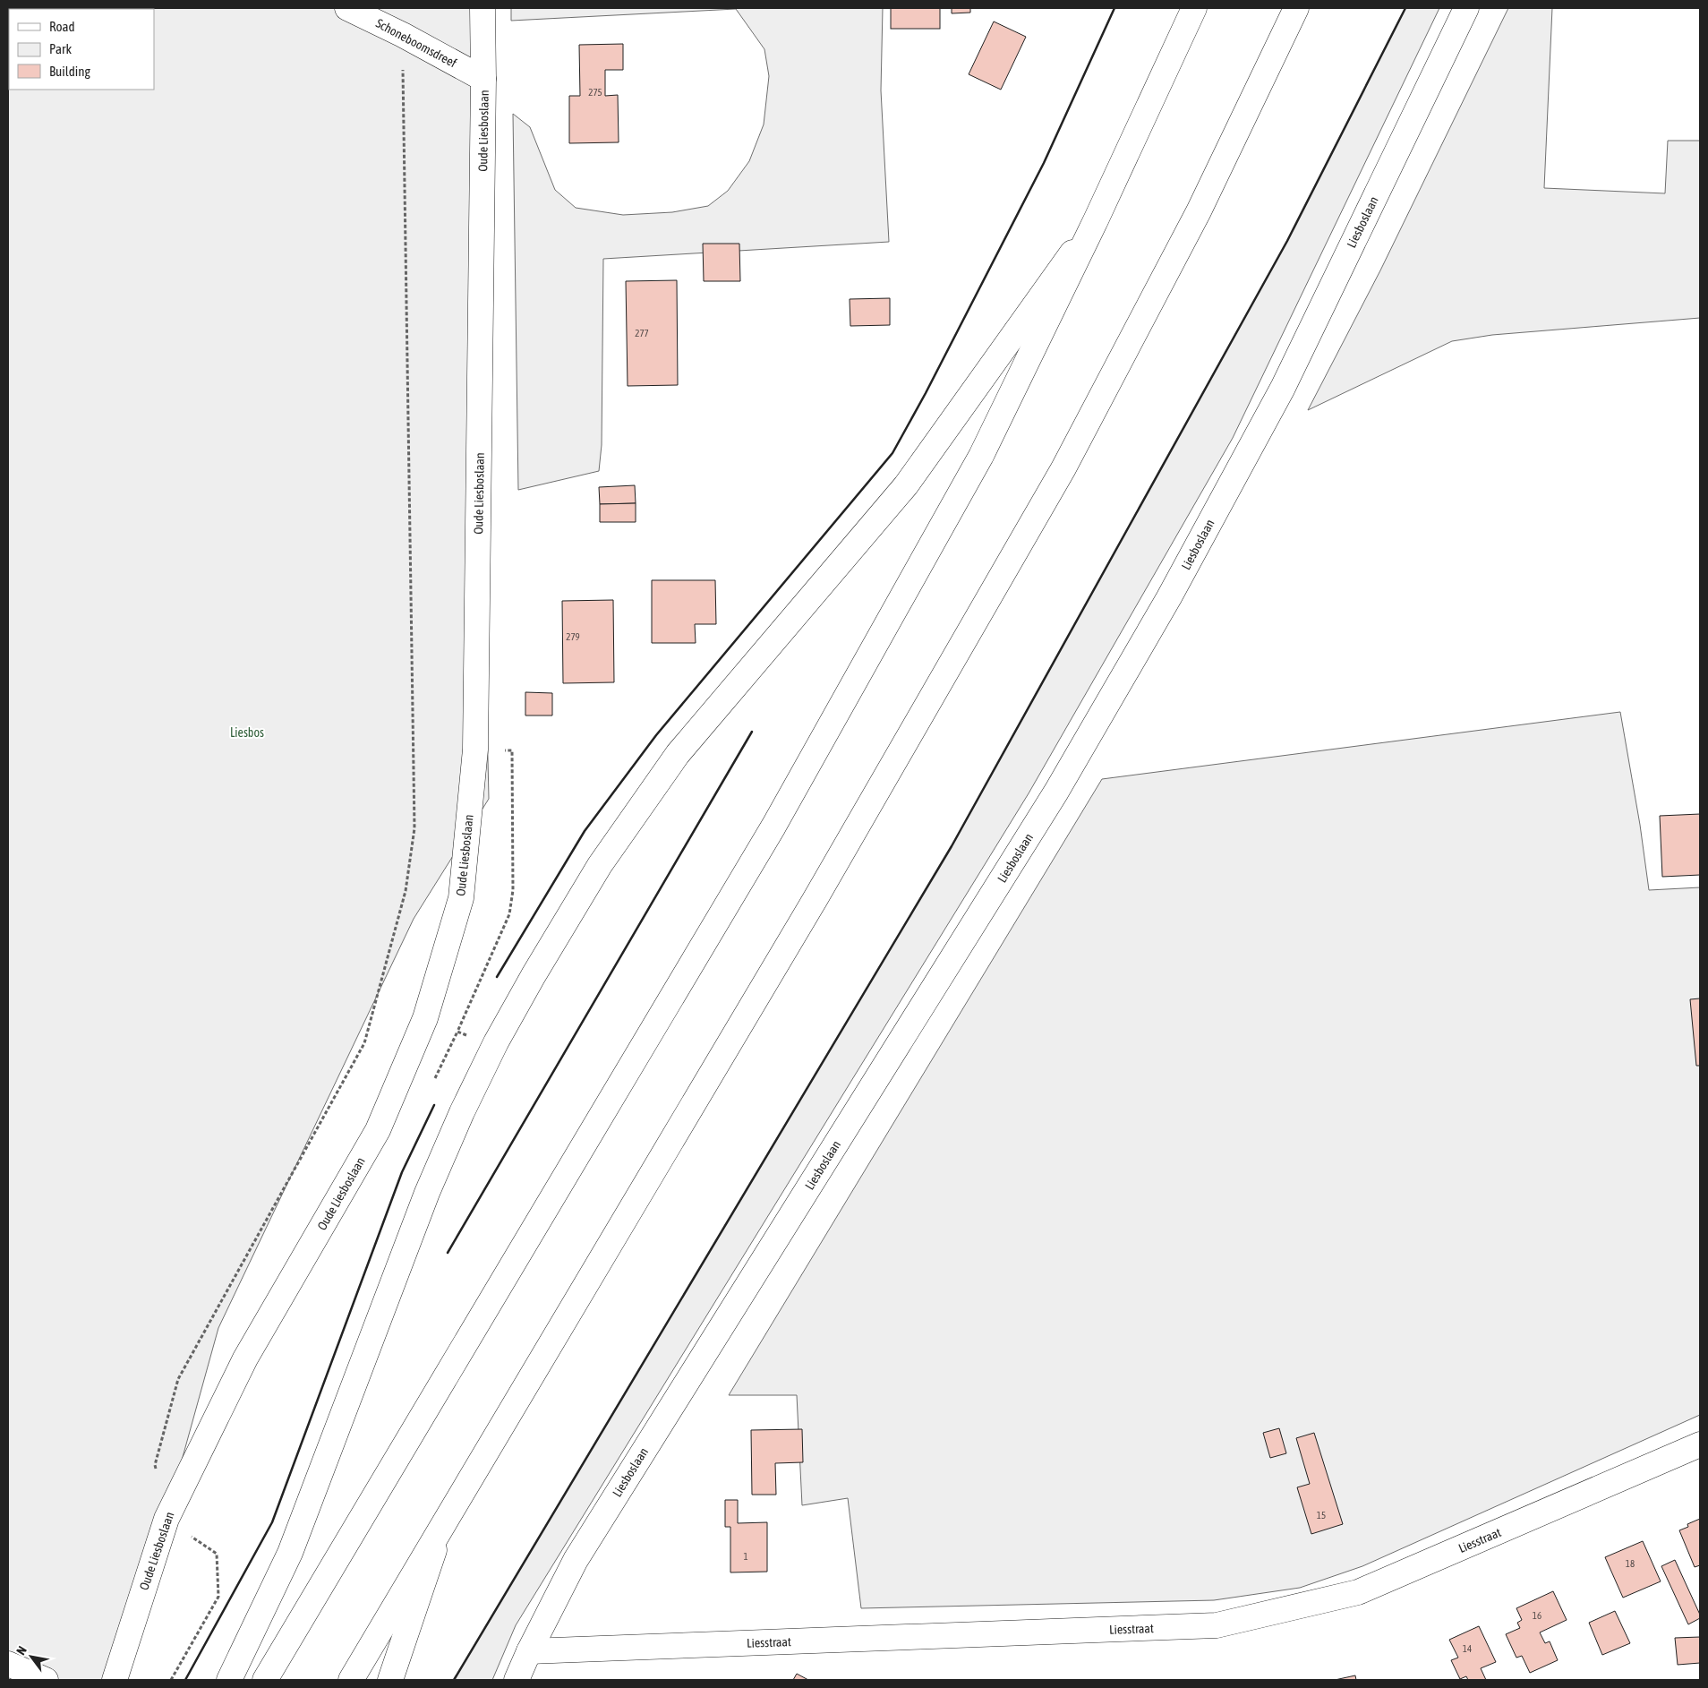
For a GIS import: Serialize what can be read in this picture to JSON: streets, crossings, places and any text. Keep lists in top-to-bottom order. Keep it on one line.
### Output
{"streets":{"main road":["Schoneboomsdreef","Oude Liesboslaan","Liesboslaan","Liesstraat"]},"crossings":[["Schoneboomsdreef","Oude Liesboslaan"],["Liesboslaan","Liesstraat"]],"parks":["Liesbos"],"house_numbers":["275","277","279","15","1","18","16","14"],"legend":["Road","Park","Building"],"north":"top left"}
